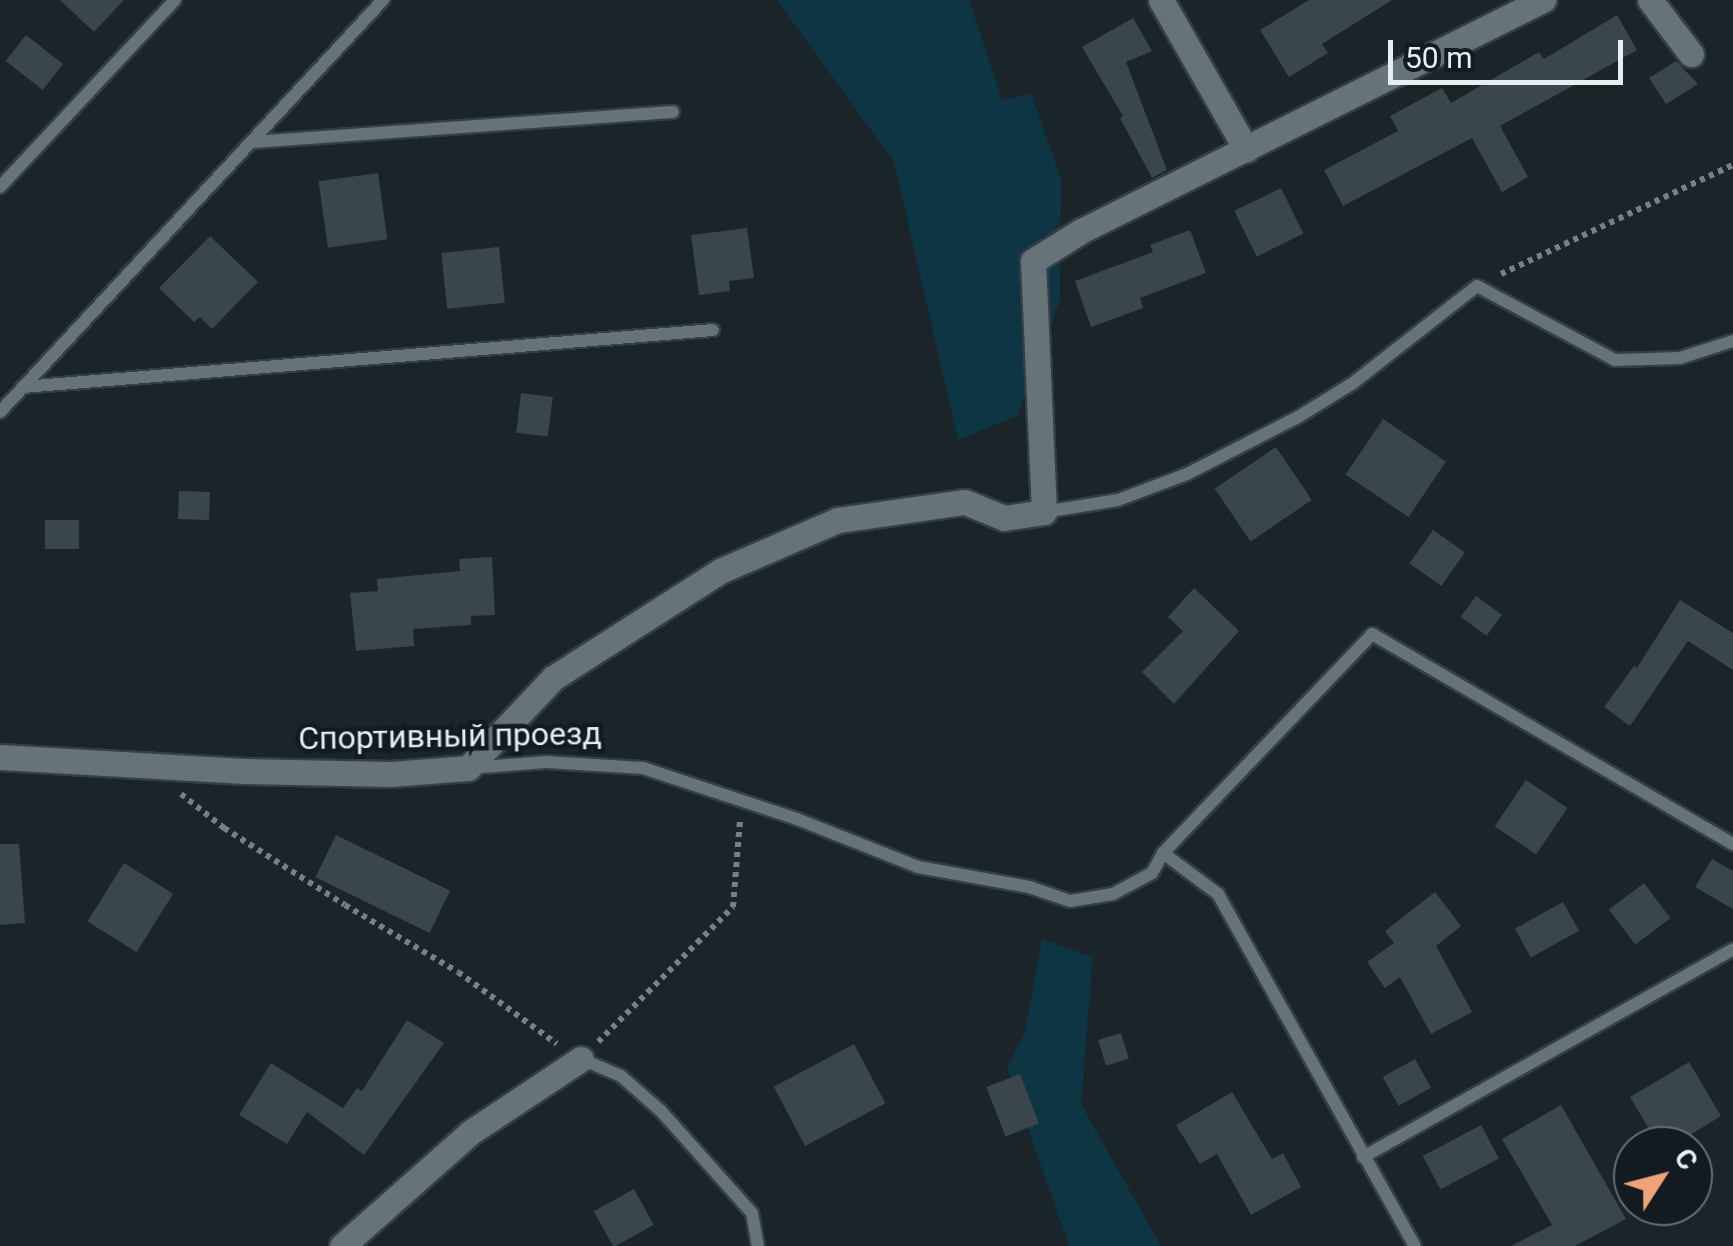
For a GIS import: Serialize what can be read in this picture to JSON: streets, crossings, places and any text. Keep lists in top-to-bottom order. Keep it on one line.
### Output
{"streets":{"street":["Спортивный проезд"]},"scale_bar":"50 m","north":"top right"}
